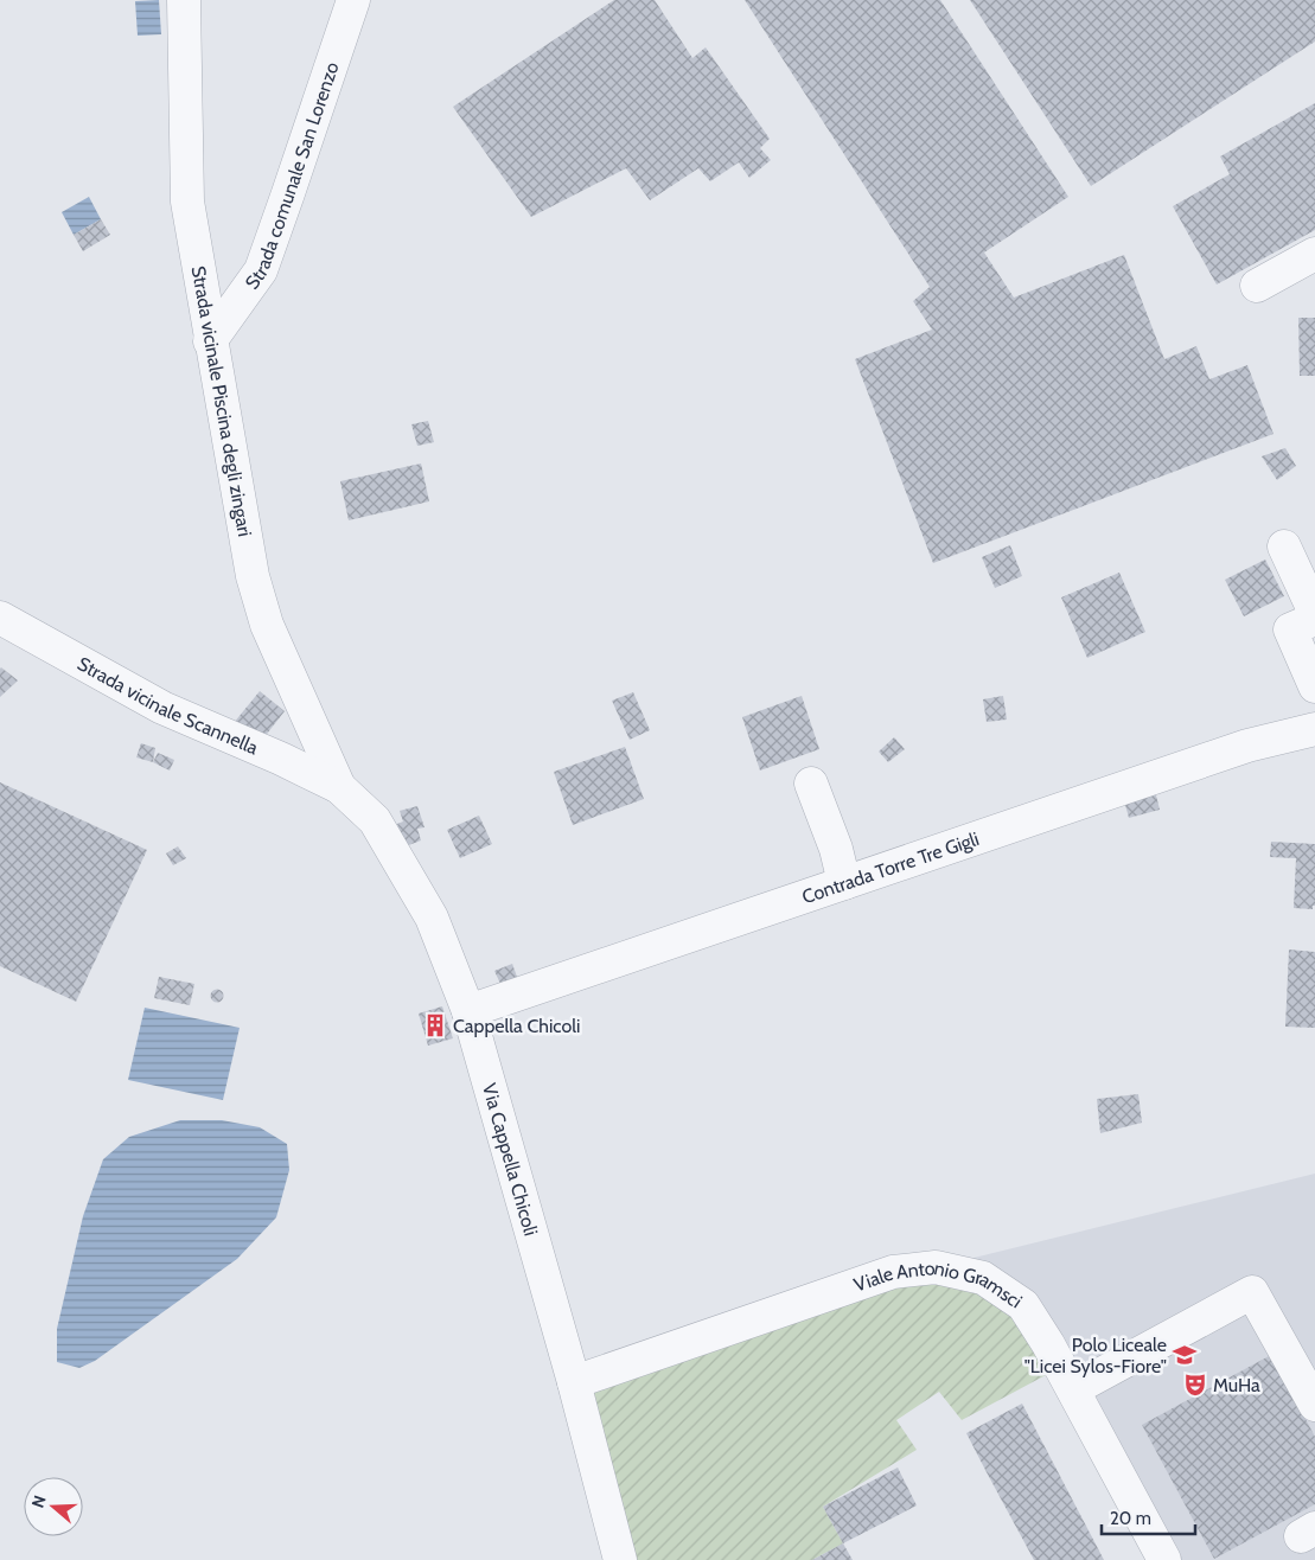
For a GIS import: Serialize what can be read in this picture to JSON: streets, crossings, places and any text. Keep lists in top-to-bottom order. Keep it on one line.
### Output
{"streets":{"street":["Strada comunale San Lorenzo","Strada vicinale Piscina degli zingari","Strada vicinale Scannella","Contrada Torre Tre Gigli","Via Cappella Chicoli","Viale Antonio Gramsci"]},"crossings":[["Strada comunale San Lorenzo","Strada vicinale Piscina degli zingari"],["Strada vicinale Piscina degli zingari","Strada vicinale Scannella"],["Strada vicinale Piscina degli zingari","Via Cappella Chicoli"],["Strada vicinale Scannella","Via Cappella Chicoli"],["Contrada Torre Tre Gigli","Via Cappella Chicoli"],["Via Cappella Chicoli","Viale Antonio Gramsci"]],"places":{"building":["Cappella Chicoli"],"school or university":["Polo Liceale \"Licei Sylos-Fiore\""],"theatre":["MuHa"]},"scale_bar":"20 m","north":"left"}
